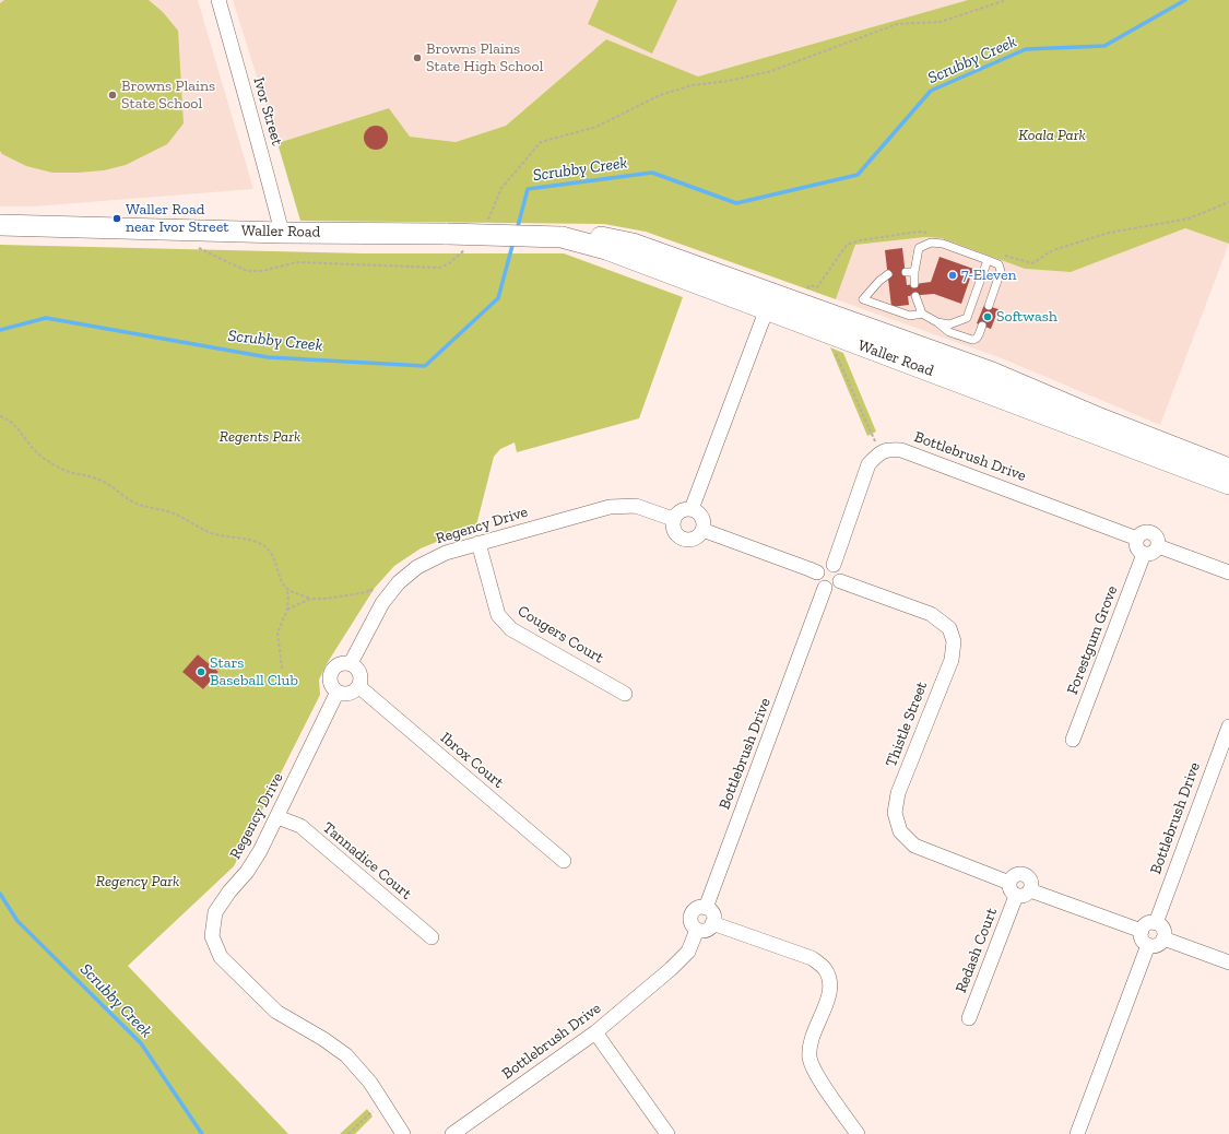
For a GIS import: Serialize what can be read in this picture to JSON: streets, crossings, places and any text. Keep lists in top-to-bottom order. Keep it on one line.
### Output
{"streets":{"street":["Ivor Street","Waller Road","Bottlebrush Drive","Regency Drive","Cougers Court","Forestgum Grove","Thistle Street","Ibrox Court","Tannadice Court","Redash Court"]},"crossings":[["Ivor Street","Waller Road"],["Bottlebrush Drive","Forestgum Grove"],["Bottlebrush Drive","Thistle Street"],["Regency Drive","Cougers Court"],["Regency Drive","Ibrox Court"],["Regency Drive","Tannadice Court"],["Thistle Street","Redash Court"]],"water":["Scrubby Creek"],"parks":["Koala Park","Regents Park","Regency Park"],"places":["Browns Plains State High School","Browns Plains State School","Waller Road near Ivor Street","7-Eleven","Softwash","Stars Baseball Club"]}
